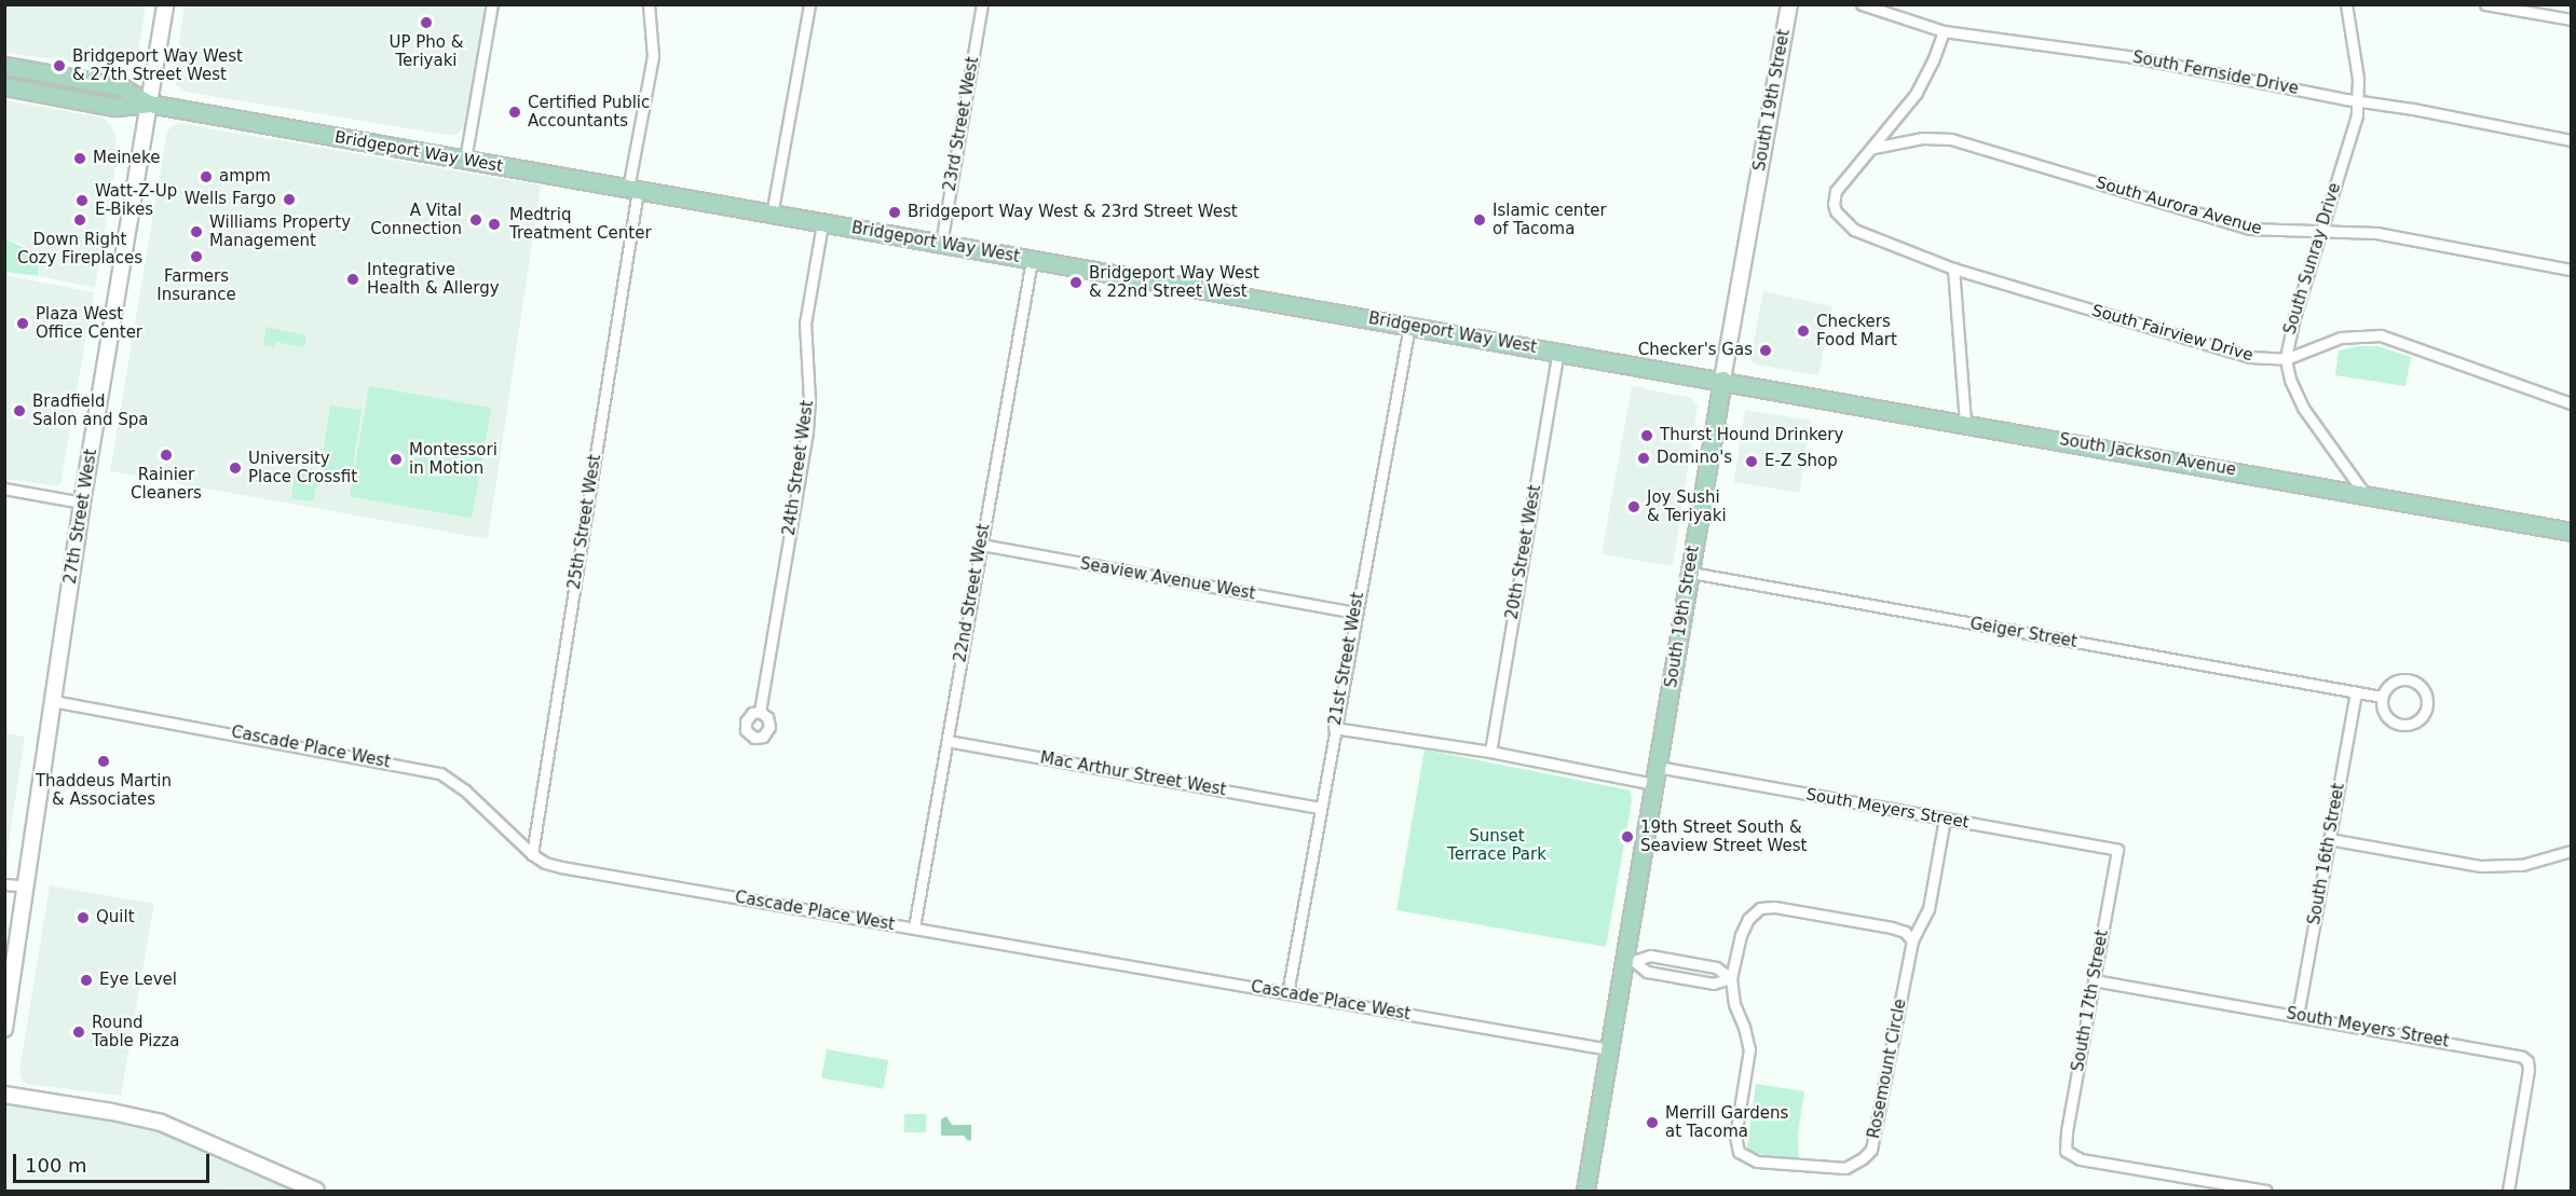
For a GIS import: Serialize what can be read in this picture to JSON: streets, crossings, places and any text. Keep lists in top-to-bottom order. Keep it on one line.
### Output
{"streets":{"main road":["South 19th Street","Bridgeport Way West","South Jackson Avenue","27th Street West"],"street":["South Fernside Drive","23rd Street West","South Aurora Avenue","South Sunray Drive","South Fairview Drive","24th Street West","25th Street West","20th Street West","Seaview Avenue West","22nd Street West","Geiger Street","21st Street West","Cascade Place West","Mac Arthur Street West","South Meyers Street","South 16th Street","South 17th Street","Rosemount Circle"]},"crossings":[["South Fernside Drive","South Sunray Drive"],["South 19th Street","Bridgeport Way West"],["South 19th Street","South Jackson Avenue"],["South 19th Street","Geiger Street"],["South 19th Street","Cascade Place West"],["South 19th Street","South Meyers Street"],["23rd Street West","Bridgeport Way West"],["Bridgeport Way West","South Jackson Avenue"],["Bridgeport Way West","24th Street West"],["Bridgeport Way West","27th Street West"],["Bridgeport Way West","25th Street West"],["Bridgeport Way West","20th Street West"],["Bridgeport Way West","22nd Street West"],["Bridgeport Way West","21st Street West"],["South Aurora Avenue","South Sunray Drive"],["South Aurora Avenue","South Fairview Drive"],["South Sunray Drive","South Fairview Drive"],["South Sunray Drive","South Jackson Avenue"],["27th Street West","Cascade Place West"],["25th Street West","Cascade Place West"],["Seaview Avenue West","22nd Street West"],["Seaview Avenue West","21st Street West"],["22nd Street West","Cascade Place West"],["22nd Street West","Mac Arthur Street West"],["Geiger Street","South 16th Street"],["21st Street West","Cascade Place West"],["21st Street West","Mac Arthur Street West"],["South Meyers Street","South 16th Street"],["South Meyers Street","South 17th Street"],["South Meyers Street","Rosemount Circle"]],"parks":["Sunset Terrace Park"],"places":["UP Pho & Teriyaki","Bridgeport Way West & 27th Street West","Certified Public Accountants","Meineke","ampm","Wells Fargo","Watt-Z-Up E-Bikes","Bridgeport Way West & 23rd Street West","Down Right Cozy Fireplaces","A Vital Connection","Islamic center of Tacoma","Medtriq Treatment Center","Williams Property Management","Farmers Insurance","Integrative Health & Allergy","Bridgeport Way West & 22nd Street West","Plaza West Office Center","Checkers Food Mart","Checker's Gas","Bradfield Salon and Spa","Thurst Hound Drinkery","Rainier Cleaners","Domino's","Montessori in Motion","E-Z Shop","University Place Crossfit","Joy Sushi & Teriyaki","Thaddeus Martin & Associates","19th Street South & Seaview Street West","Quilt","Eye Level","Round Table Pizza","Merrill Gardens at Tacoma"],"scale_bar":"100 m"}
